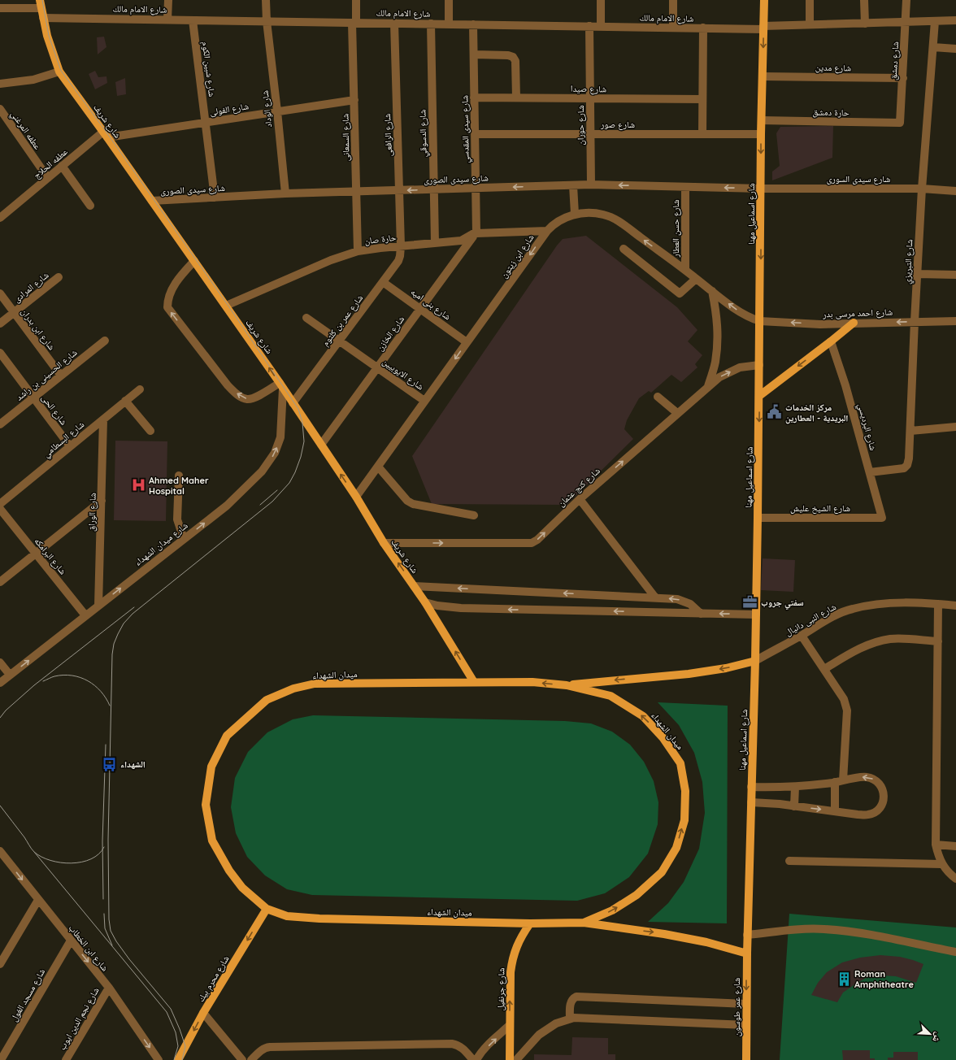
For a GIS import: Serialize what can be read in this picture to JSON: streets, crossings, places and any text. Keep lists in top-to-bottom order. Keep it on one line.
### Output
{"streets":{"main road":["شارع شريف","شارع اسماعيل مهنا","ميدان الشهداء","شارع محرم بيك","شارع جرنفيل","شارع عمر طوسون"],"street":["شارع الامام مالك","شارع دمشق","شارع مدين","شارع شبين الكوم","شارع صيدا","شارع الفولى","شارع الوداد","حارة دمشق","شارع صور","شارع حوران","شارع سيدى المقدسي","عطفه المرغني","شارع الدسوقي","شارع الرافعى","شارع السمعانى","عطفه الحلاج","شارع سيدى الصورى","شارع سيدى السورى","شارع حسن العطار","حارة صان","شارع ابن زيتون","شارع التبريزي","شارع المرادى","شارع بنى اميه","شارع احمد مرسى بدر","شارع عمر بن كلثوم","شارع ابن بدران","شارع الخازن","شارع الايوبيين","شارع الحسينى بن راشد","شارع الحى","شارع البرديسي","شارع البسطامي","شارع كنج عثمان","شارع الشيخ عليش","شارع الوراق","شارع ميدان الشهداء","شارع البرامكه","شارع النبى دانيال","شارع ابن الخطاب","شارع مسجد الغول","شارع نجم الدين ايوب"]},"crossings":[["شارع الامام مالك","شارع دمشق"],["شارع الامام مالك","شارع شبين الكوم"],["شارع الامام مالك","شارع الوداد"],["شارع الامام مالك","شارع شريف"],["شارع الامام مالك","شارع حوران"],["شارع الامام مالك","شارع سيدى المقدسي"],["شارع الامام مالك","شارع الدسوقي"],["شارع الامام مالك","شارع الرافعى"],["شارع الامام مالك","شارع السمعانى"],["شارع الامام مالك","شارع اسماعيل مهنا"],["شارع الامام مالك","شارع التبريزي"],["شارع دمشق","شارع مدين"],["شارع دمشق","حارة دمشق"],["شارع مدين","شارع اسماعيل مهنا"],["شارع شبين الكوم","شارع الفولى"],["شارع شبين الكوم","شارع سيدى الصورى"],["شارع صيدا","شارع حوران"],["شارع صيدا","شارع سيدى المقدسي"],["شارع الفولى","شارع الوداد"],["شارع الفولى","شارع شريف"],["شارع الفولى","شارع السمعانى"],["شارع الفولى","عطفه الحلاج"],["شارع الوداد","شارع سيدى الصورى"],["حارة دمشق","شارع اسماعيل مهنا"],["شارع شريف","عطفه الحلاج"],["شارع شريف","شارع سيدى الصورى"],["شارع شريف","حارة صان"],["شارع شريف","شارع ابن زيتون"],["شارع شريف","شارع عمر بن كلثوم"],["شارع شريف","شارع الخازن"],["شارع شريف","شارع كنج عثمان"],["شارع شريف","شارع ميدان الشهداء"],["شارع شريف","ميدان الشهداء"],["شارع صور","شارع حوران"],["شارع صور","شارع سيدى المقدسي"],["شارع صور","شارع اسماعيل مهنا"],["شارع حوران","شارع سيدى الصورى"],["شارع سيدى المقدسي","شارع سيدى الصورى"],["شارع سيدى المقدسي","حارة صان"],["شارع سيدى المقدسي","شارع الخازن"],["عطفه المرغني","عطفه الحلاج"],["شارع الدسوقي","شارع سيدى الصورى"],["شارع الدسوقي","حارة صان"],["شارع الرافعى","شارع سيدى الصورى"],["شارع الرافعى","حارة صان"],["شارع الرافعى","شارع عمر بن كلثوم"],["شارع السمعانى","شارع سيدى الصورى"],["شارع السمعانى","حارة صان"],["شارع سيدى الصورى","شارع سيدى السورى"],["شارع سيدى الصورى","شارع اسماعيل مهنا"],["شارع سيدى الصورى","شارع حسن العطار"],["شارع سيدى السورى","شارع اسماعيل مهنا"],["شارع سيدى السورى","شارع التبريزي"],["شارع اسماعيل مهنا","شارع ابن زيتون"],["شارع اسماعيل مهنا","شارع احمد مرسى بدر"],["شارع اسماعيل مهنا","شارع كنج عثمان"],["شارع اسماعيل مهنا","شارع الشيخ عليش"],["شارع اسماعيل مهنا","شارع النبى دانيال"],["شارع اسماعيل مهنا","شارع عمر طوسون"],["شارع حسن العطار","شارع ابن زيتون"],["حارة صان","شارع ابن زيتون"],["حارة صان","شارع عمر بن كلثوم"],["حارة صان","شارع الخازن"],["شارع ابن زيتون","شارع بنى اميه"],["شارع ابن زيتون","شارع احمد مرسى بدر"],["شارع ابن زيتون","شارع الايوبيين"],["شارع التبريزي","شارع احمد مرسى بدر"],["شارع التبريزي","شارع البرديسي"],["شارع المرادى","شارع ابن بدران"],["شارع بنى اميه","شارع عمر بن كلثوم"],["شارع بنى اميه","شارع الخازن"],["شارع عمر بن كلثوم","شارع الايوبيين"],["شارع ابن بدران","شارع الحسينى بن راشد"],["شارع الخازن","شارع الايوبيين"],["شارع الحسينى بن راشد","شارع الحى"],["شارع الحى","شارع البسطامي"],["شارع البرديسي","شارع الشيخ عليش"],["شارع البسطامي","شارع الوراق"],["شارع الوراق","شارع ميدان الشهداء"],["شارع ميدان الشهداء","شارع البرامكه"],["ميدان الشهداء","شارع محرم بيك"],["ميدان الشهداء","شارع جرنفيل"],["شارع ابن الخطاب","شارع مسجد الغول"],["شارع ابن الخطاب","شارع نجم الدين ايوب"]],"one_way":["شارع شريف","شارع سيدى الصورى","شارع اسماعيل مهنا","شارع احمد مرسى بدر","شارع كنج عثمان","شارع ميدان الشهداء","شارع ابن الخطاب","شارع محرم بيك","شارع جرنفيل","شارع عمر طوسون"],"places":{"public building":["مركز الخدمات البريدية - العطارين"],"hospital":["Ahmed Maher Hospital"],"office":["سفتي جروب"],"bus stop":["الشهداء"],"building":["Roman Amphitheatre"]},"north":"bottom right"}
